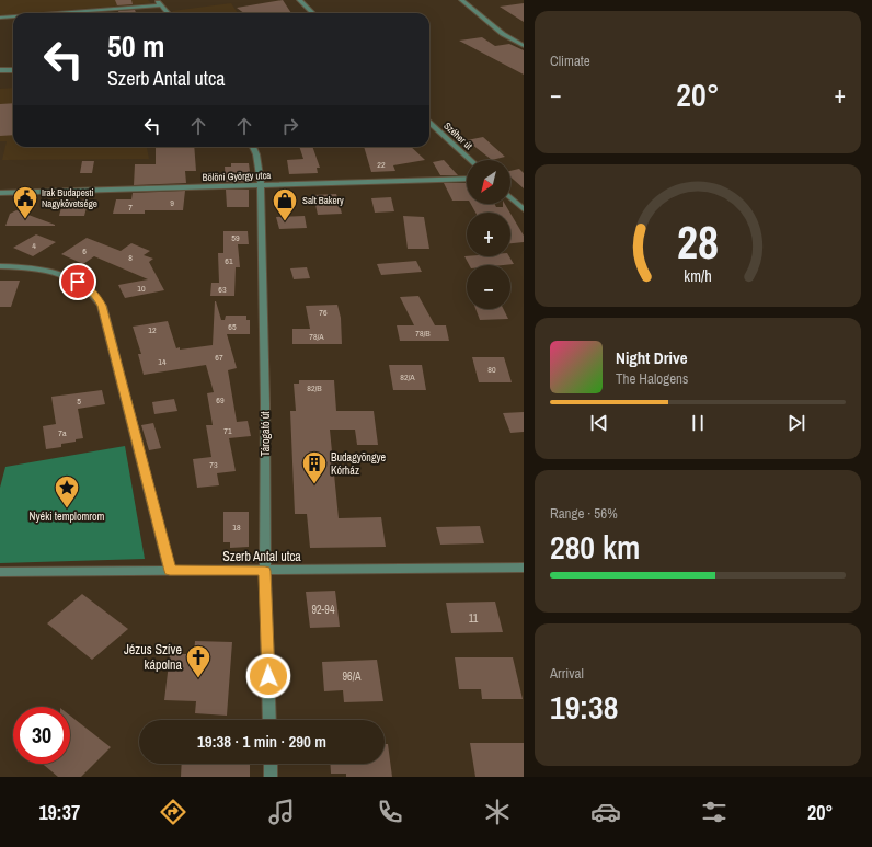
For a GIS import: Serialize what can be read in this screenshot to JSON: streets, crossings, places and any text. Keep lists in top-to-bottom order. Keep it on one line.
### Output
{"streets":{"street":["Széher út","Bölöni György utca","Tárogató út","Szerb Antal utca"]},"crossings":[["Bölöni György utca","Tárogató út"],["Tárogató út","Szerb Antal utca"]],"places":{"public building":["Irak Budapesti Nagykövetsége"],"shop":["Salt Bakery"],"building":["Budagyöngye Kórház"],"place":["Nyéki templomrom"],"church":["Jézus Szíve kápolna"]},"house_numbers":["22","9","7","59","4","6","8","61","10","63","76","65","12","78/B","78/A","67","14","80","82/A","82/B","69","5","71","7a","73","18","92-94","11","96/A"],"north":"bottom left","page":{"tile":["Climate",["Range · 56%","280 km"],["Arrival","19:38"]],"turn":["50 m","Szerb Antal utca"],"heat":["−","20°","+"],"map_buttons":["+","−"],"song":["Night Drive","The Halogens"],"limit":"30","trip":"19:38 · 1 min · 290 m","tabs":["19:37","20°"],"gauge":["28","km/h"]}}
